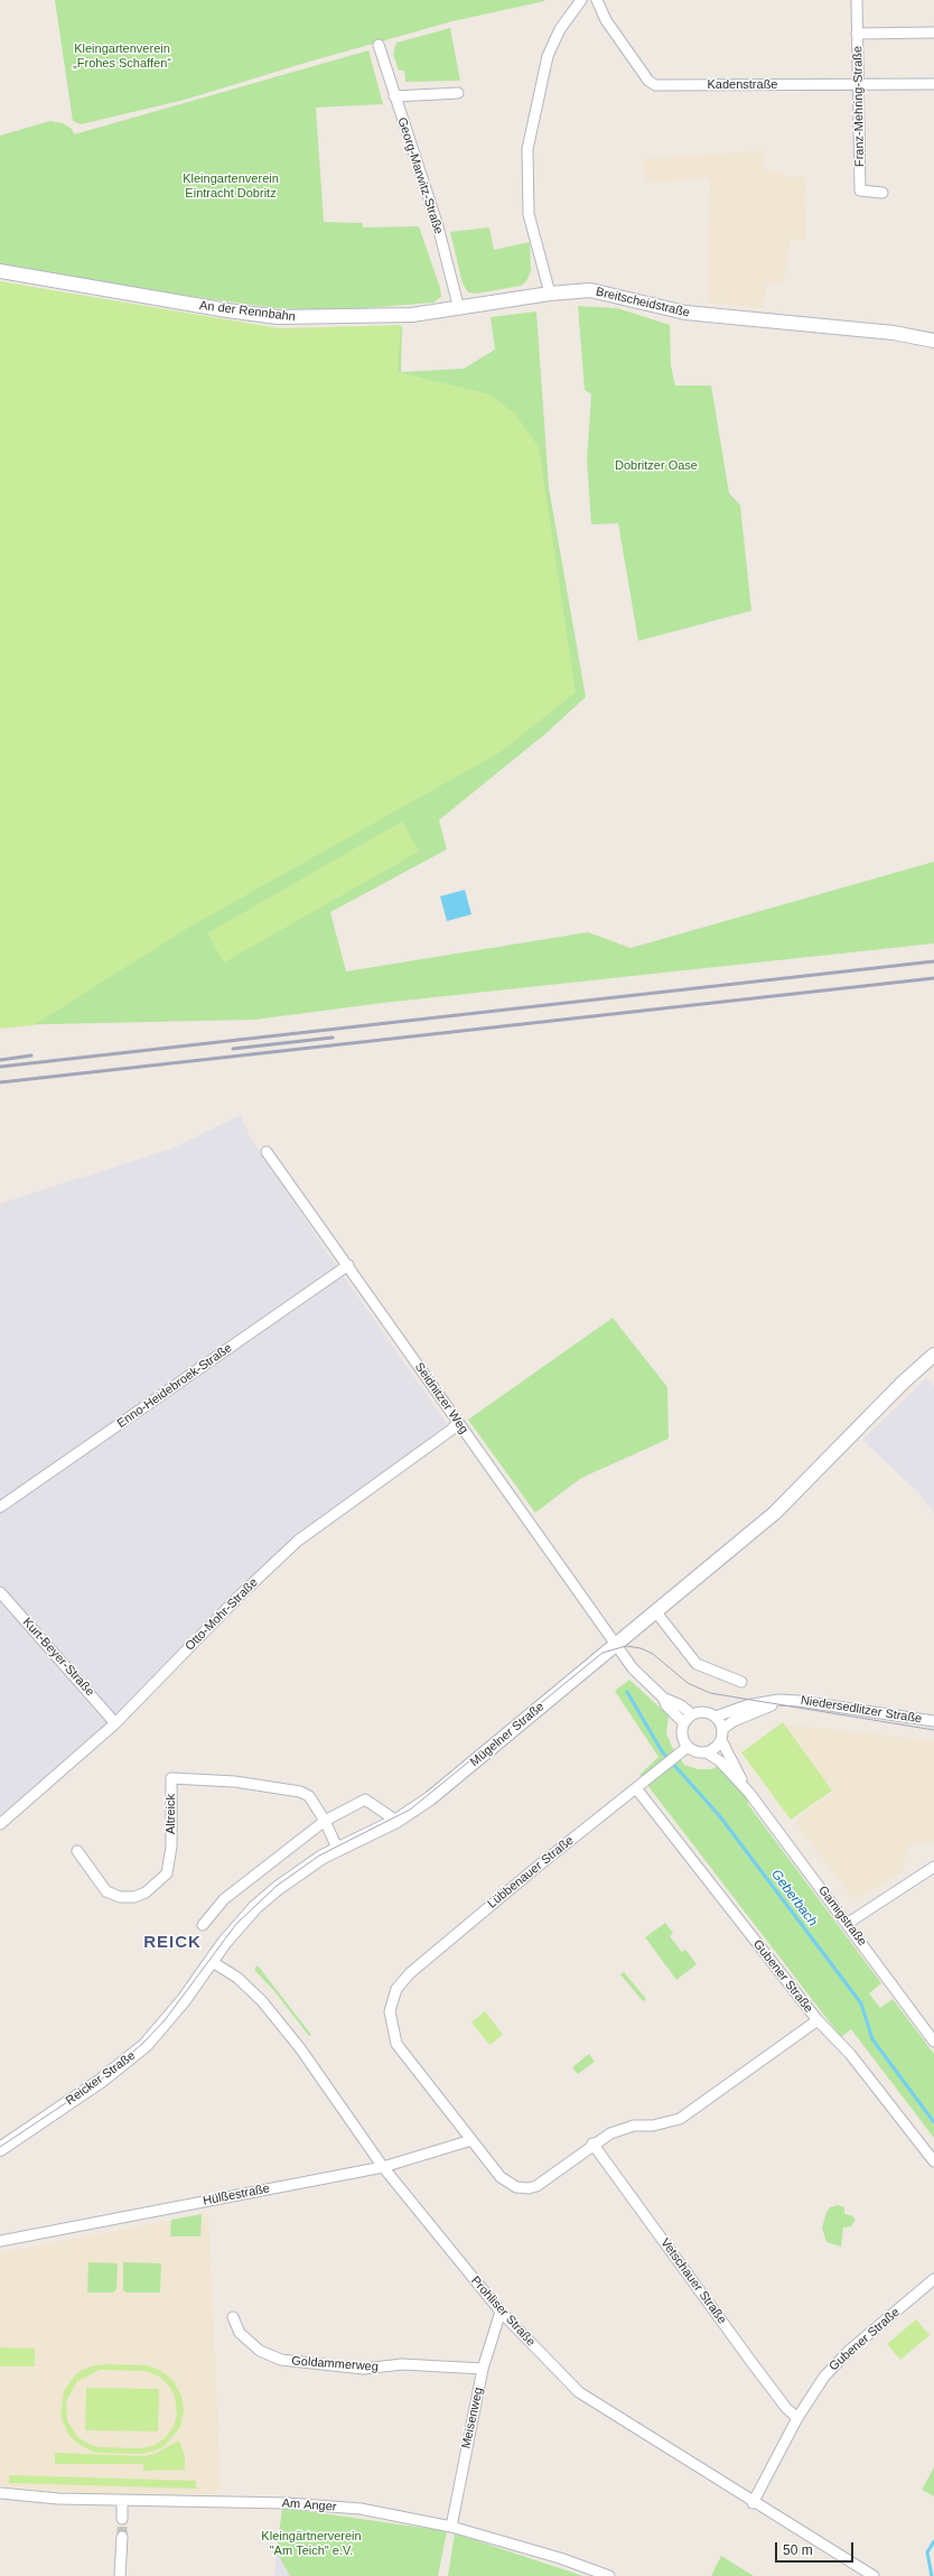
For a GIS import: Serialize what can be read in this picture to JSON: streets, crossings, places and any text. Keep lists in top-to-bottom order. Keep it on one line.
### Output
{"streets":{"street":["Kadenstraße","Franz-Mehring-Straße","Georg-Marwitz-Straße","Breitscheidstraße","An der Rennbahn","Enno-Heidebroek-Straße","Seidnitzer Weg","Otto-Mohr-Straße","Kurt-Beyer-Straße","Niedersedlitzer Straße","Mügelner Straße","Altreick","Lübbenauer Straße","Gamigstraße","Gubener Straße","Reicker Straße","Hülßestraße","Vetschauer Straße","Prohliser Straße","Goldammerweg","Meisenweg","Am Anger"]},"crossings":[["Kadenstraße","Franz-Mehring-Straße"],["Georg-Marwitz-Straße","An der Rennbahn"],["Breitscheidstraße","An der Rennbahn"],["Enno-Heidebroek-Straße","Seidnitzer Weg"],["Seidnitzer Weg","Otto-Mohr-Straße"],["Seidnitzer Weg","Mügelner Straße"],["Otto-Mohr-Straße","Kurt-Beyer-Straße"],["Niedersedlitzer Straße","Lübbenauer Straße"],["Niedersedlitzer Straße","Gamigstraße"],["Lübbenauer Straße","Gamigstraße"],["Lübbenauer Straße","Gubener Straße"],["Lübbenauer Straße","Hülßestraße"],["Gubener Straße","Vetschauer Straße"],["Gubener Straße","Prohliser Straße"],["Reicker Straße","Prohliser Straße"],["Hülßestraße","Prohliser Straße"],["Prohliser Straße","Meisenweg"],["Goldammerweg","Meisenweg"],["Meisenweg","Am Anger"]],"districts":["REICK"],"water":["Geberbach"],"parks":["Kleingartenverein „Frohes Schaffen“","Kleingartenverein Eintracht Dobritz","Dobritzer Oase","Kleingärtnerverein \"Am Teich\" e.V."],"scale_bar":"50 m"}
